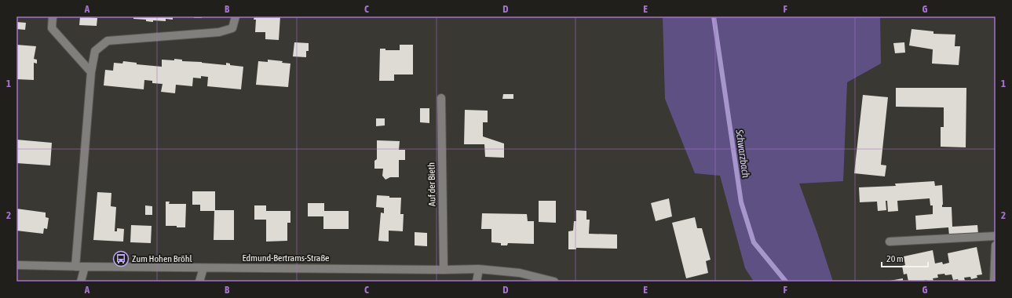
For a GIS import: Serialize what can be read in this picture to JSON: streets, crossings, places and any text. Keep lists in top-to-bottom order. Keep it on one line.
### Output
{"streets":{"street":["Auf der Bieth","Edmund-Bertrams-Straße"]},"crossings":[["Auf der Bieth","Edmund-Bertrams-Straße"]],"water":["Schwarzbach"],"places":{"bus stop":["Zum Hohen Bröhl"]},"scale_bar":"20 m","grid":{"columns":["A","B","C","D","E","F","G"],"rows":["1","2"]}}
